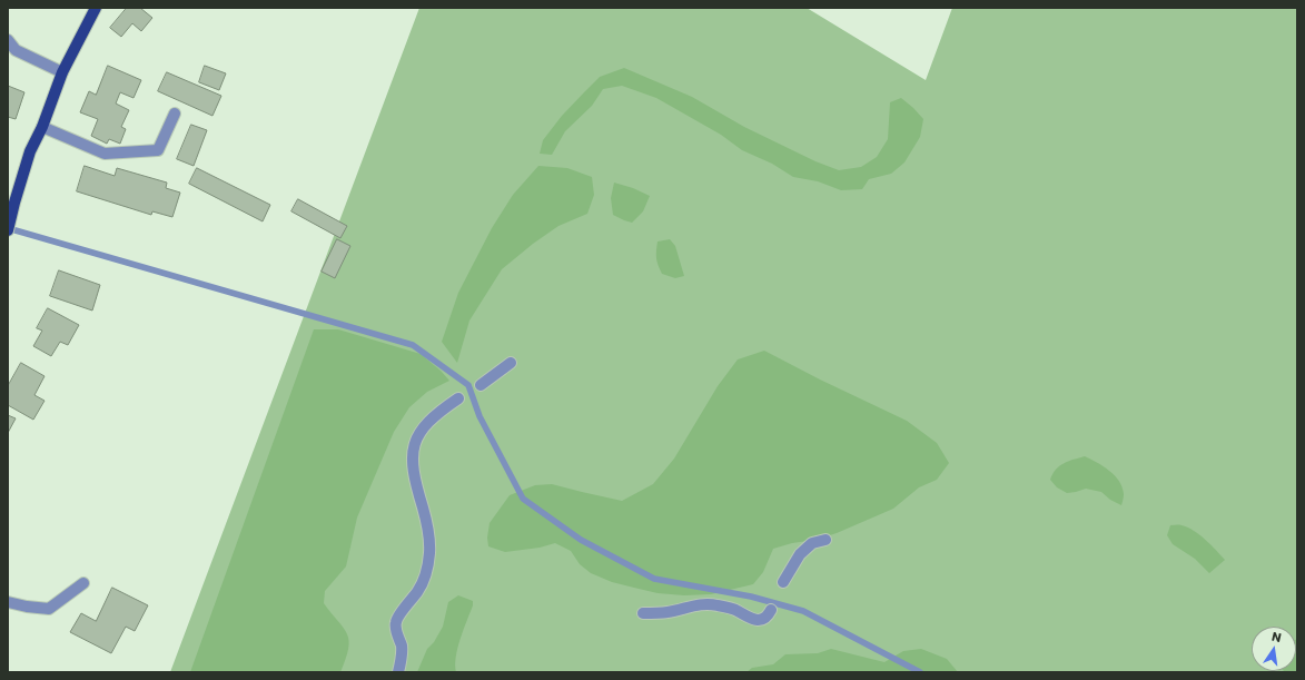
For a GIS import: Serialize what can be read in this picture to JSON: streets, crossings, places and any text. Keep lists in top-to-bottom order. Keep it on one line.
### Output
{"north":"top"}
